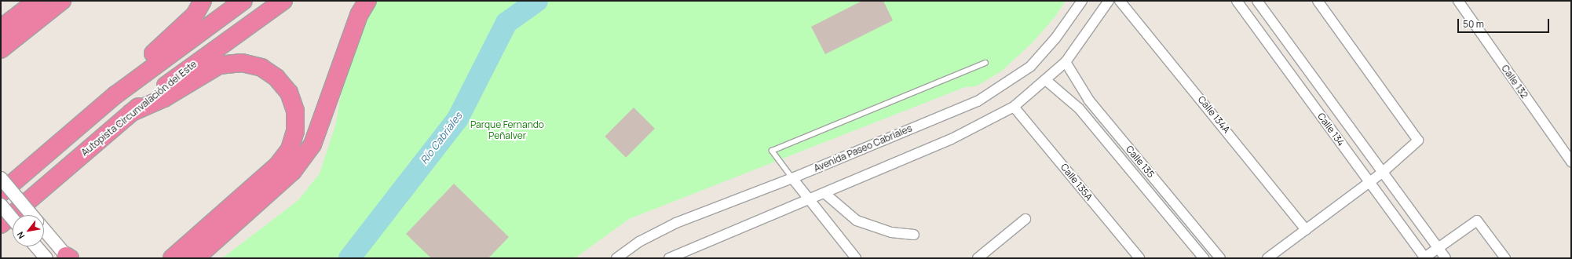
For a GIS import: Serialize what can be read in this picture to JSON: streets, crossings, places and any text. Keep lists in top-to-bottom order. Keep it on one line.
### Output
{"streets":{"highway":["Autopista Circunvalación del Este"],"street":["Calle 132","Calle 134A","Calle 134","Avenida Paseo Cabriales","Calle 135","Calle 135A"]},"water":["Río Cabriales"],"parks":["Parque Fernando Peñalver"],"scale_bar":"50 m","north":"bottom left"}
